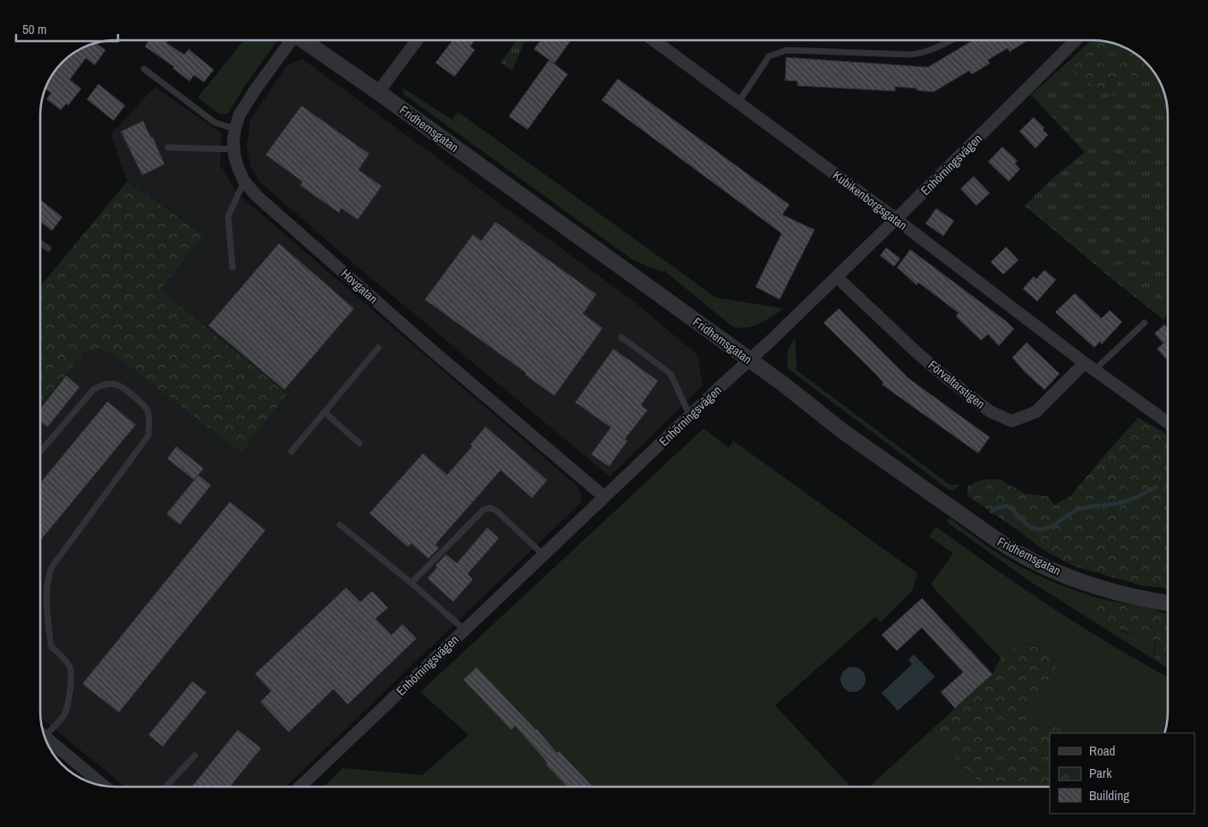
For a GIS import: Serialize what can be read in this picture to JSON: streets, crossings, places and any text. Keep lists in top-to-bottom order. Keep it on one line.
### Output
{"streets":{"street":["Fridhemsgatan","Enhörningsvägen","Kubikenborgsgatan","Hovgatan","Förvaltarstigen"]},"crossings":[["Fridhemsgatan","Enhörningsvägen"],["Enhörningsvägen","Kubikenborgsgatan"],["Enhörningsvägen","Hovgatan"],["Enhörningsvägen","Förvaltarstigen"],["Kubikenborgsgatan","Förvaltarstigen"]],"legend":["Road","Park","Building"],"scale_bar":"50 m"}
